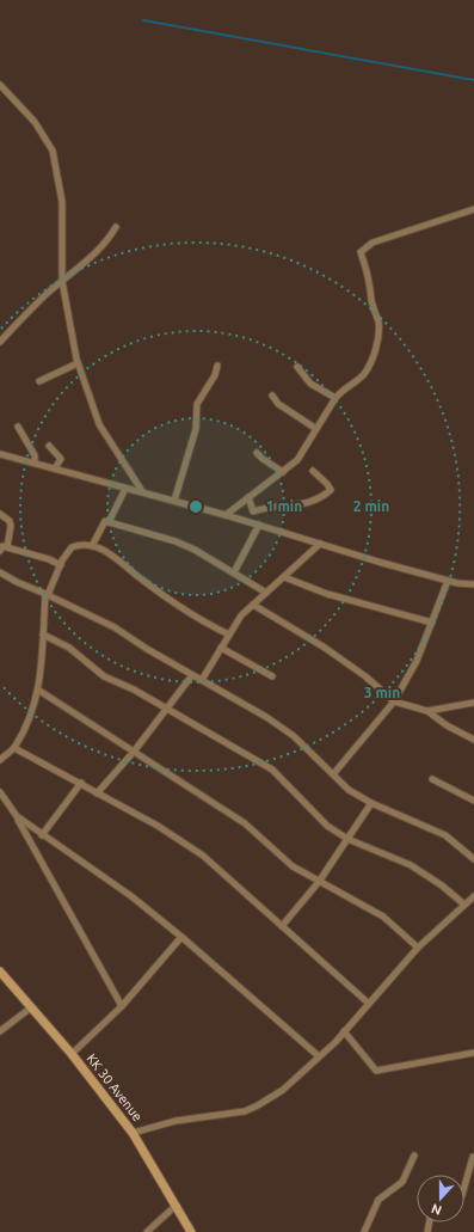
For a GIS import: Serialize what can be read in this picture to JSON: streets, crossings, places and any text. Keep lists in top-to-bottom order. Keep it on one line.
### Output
{"streets":{"main road":["KK 30 Avenue"]},"north":"bottom","rings":["1 min","2 min","3 min"]}
